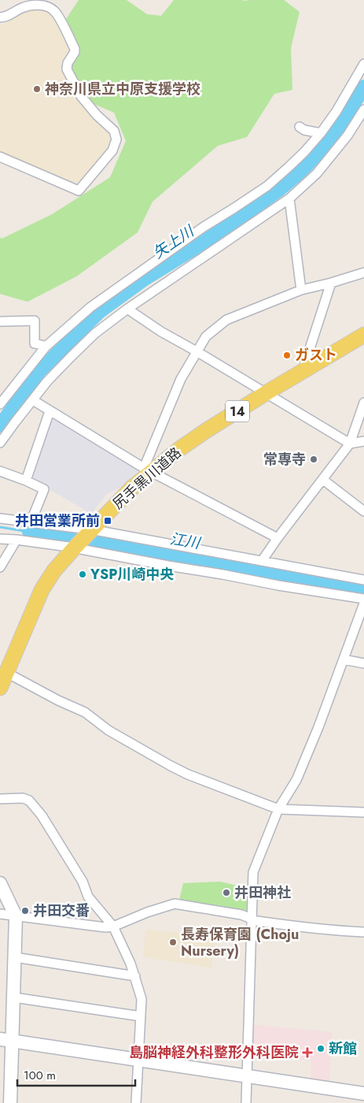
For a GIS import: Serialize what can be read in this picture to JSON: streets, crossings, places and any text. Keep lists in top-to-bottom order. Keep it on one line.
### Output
{"streets":{"main road":["14","尻手黒川道路"]},"water":["矢上川","江川"],"places":{"other":["神奈川県立中原支援学校","ガスト","常専寺","YSP川崎中央","井田神社","井田交番","長寿保育園 (Choju Nursery)","新館"],"transit":["井田営業所前"],"health":["島脳神経外科整形外科医院"]},"scale_bar":"100 m"}
